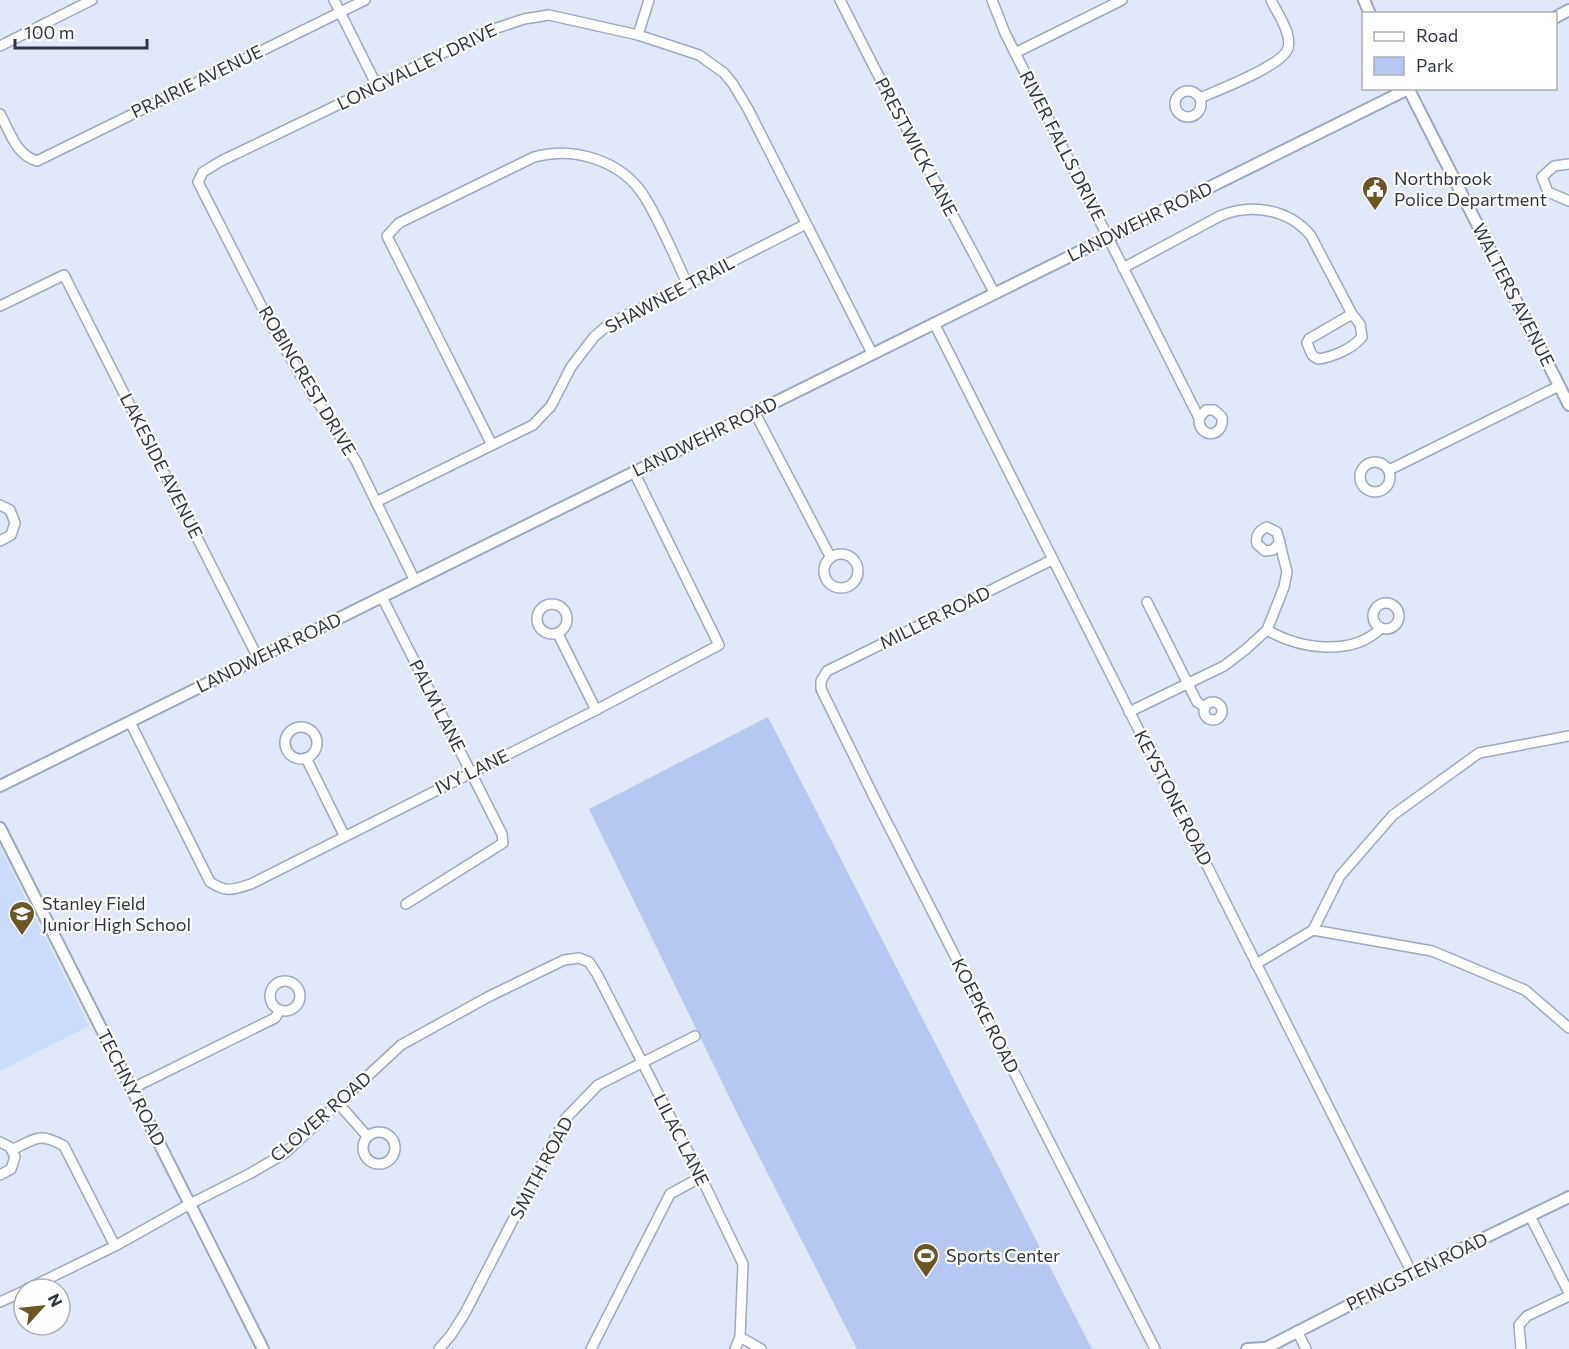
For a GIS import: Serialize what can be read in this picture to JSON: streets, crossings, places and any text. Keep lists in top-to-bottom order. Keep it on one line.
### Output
{"streets":{"main road":["LANDWEHR ROAD","WALTERS AVENUE","TECHNY ROAD","PFINGSTEN ROAD"],"street":["LONGVALLEY DRIVE","PRAIRIE AVENUE","RIVER FALLS DRIVE","PRESTWICK LANE","SHAWNEE TRAIL","ROBINCREST DRIVE","LAKESIDE AVENUE","MILLER ROAD","PALM LANE","IVY LANE","KEYSTONE ROAD","KOEPKE ROAD","CLOVER ROAD","LILAC LANE","SMITH ROAD"]},"crossings":[["LONGVALLEY DRIVE","LANDWEHR ROAD"],["LONGVALLEY DRIVE","SHAWNEE TRAIL"],["LONGVALLEY DRIVE","ROBINCREST DRIVE"],["RIVER FALLS DRIVE","LANDWEHR ROAD"],["PRESTWICK LANE","LANDWEHR ROAD"],["LANDWEHR ROAD","ROBINCREST DRIVE"],["LANDWEHR ROAD","LAKESIDE AVENUE"],["LANDWEHR ROAD","PALM LANE"],["LANDWEHR ROAD","IVY LANE"],["LANDWEHR ROAD","KEYSTONE ROAD"],["SHAWNEE TRAIL","ROBINCREST DRIVE"],["MILLER ROAD","KEYSTONE ROAD"],["MILLER ROAD","KOEPKE ROAD"],["PALM LANE","IVY LANE"],["KEYSTONE ROAD","PFINGSTEN ROAD"],["TECHNY ROAD","CLOVER ROAD"],["CLOVER ROAD","LILAC LANE"],["LILAC LANE","SMITH ROAD"]],"places":{"public building":["Northbrook Police Department"],"school or university":["Stanley Field Junior High School"],"sports":["Sports Center"]},"legend":["Road","Park"],"scale_bar":"100 m","north":"top right"}
